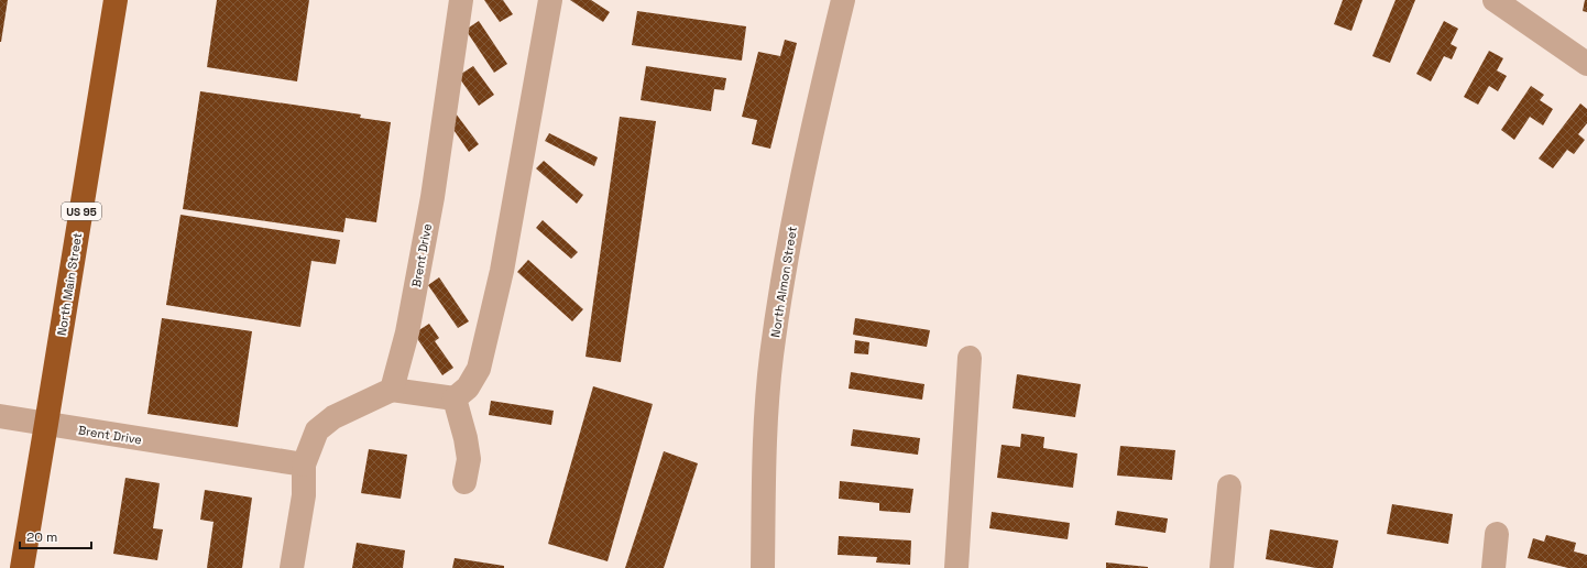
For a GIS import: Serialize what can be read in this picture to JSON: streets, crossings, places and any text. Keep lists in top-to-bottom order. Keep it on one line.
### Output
{"streets":{"highway":["US 95","North Main Street"],"street":["Brent Drive","North Almon Street"]},"crossings":[["Brent Drive","North Main Street"]],"scale_bar":"20 m"}
